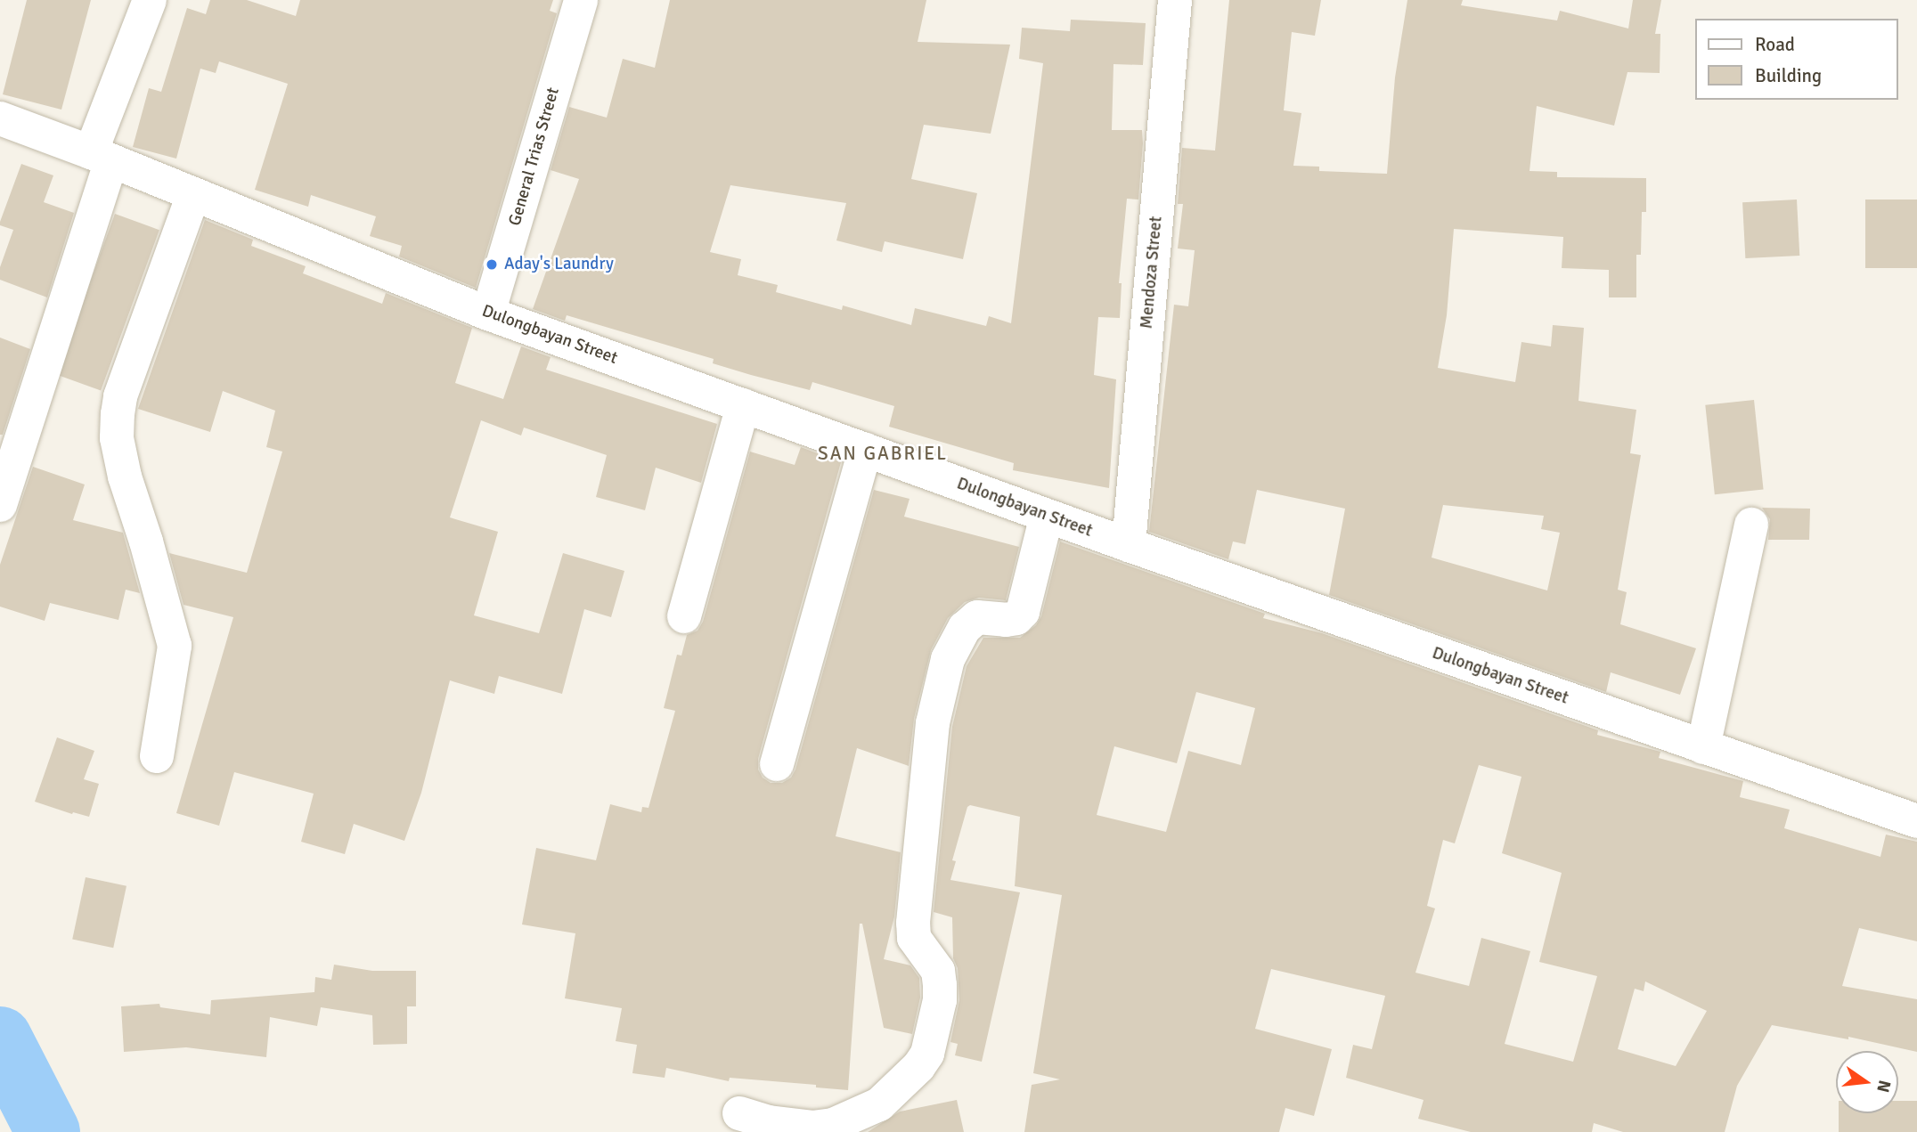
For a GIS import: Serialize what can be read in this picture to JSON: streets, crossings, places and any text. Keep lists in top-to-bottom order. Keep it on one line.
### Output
{"streets":{"street":["General Trias Street","Mendoza Street","Dulongbayan Street"]},"crossings":[["General Trias Street","Dulongbayan Street"],["Mendoza Street","Dulongbayan Street"]],"districts":["SAN GABRIEL"],"places":["Aday's Laundry"],"legend":["Road","Building"],"north":"right"}
